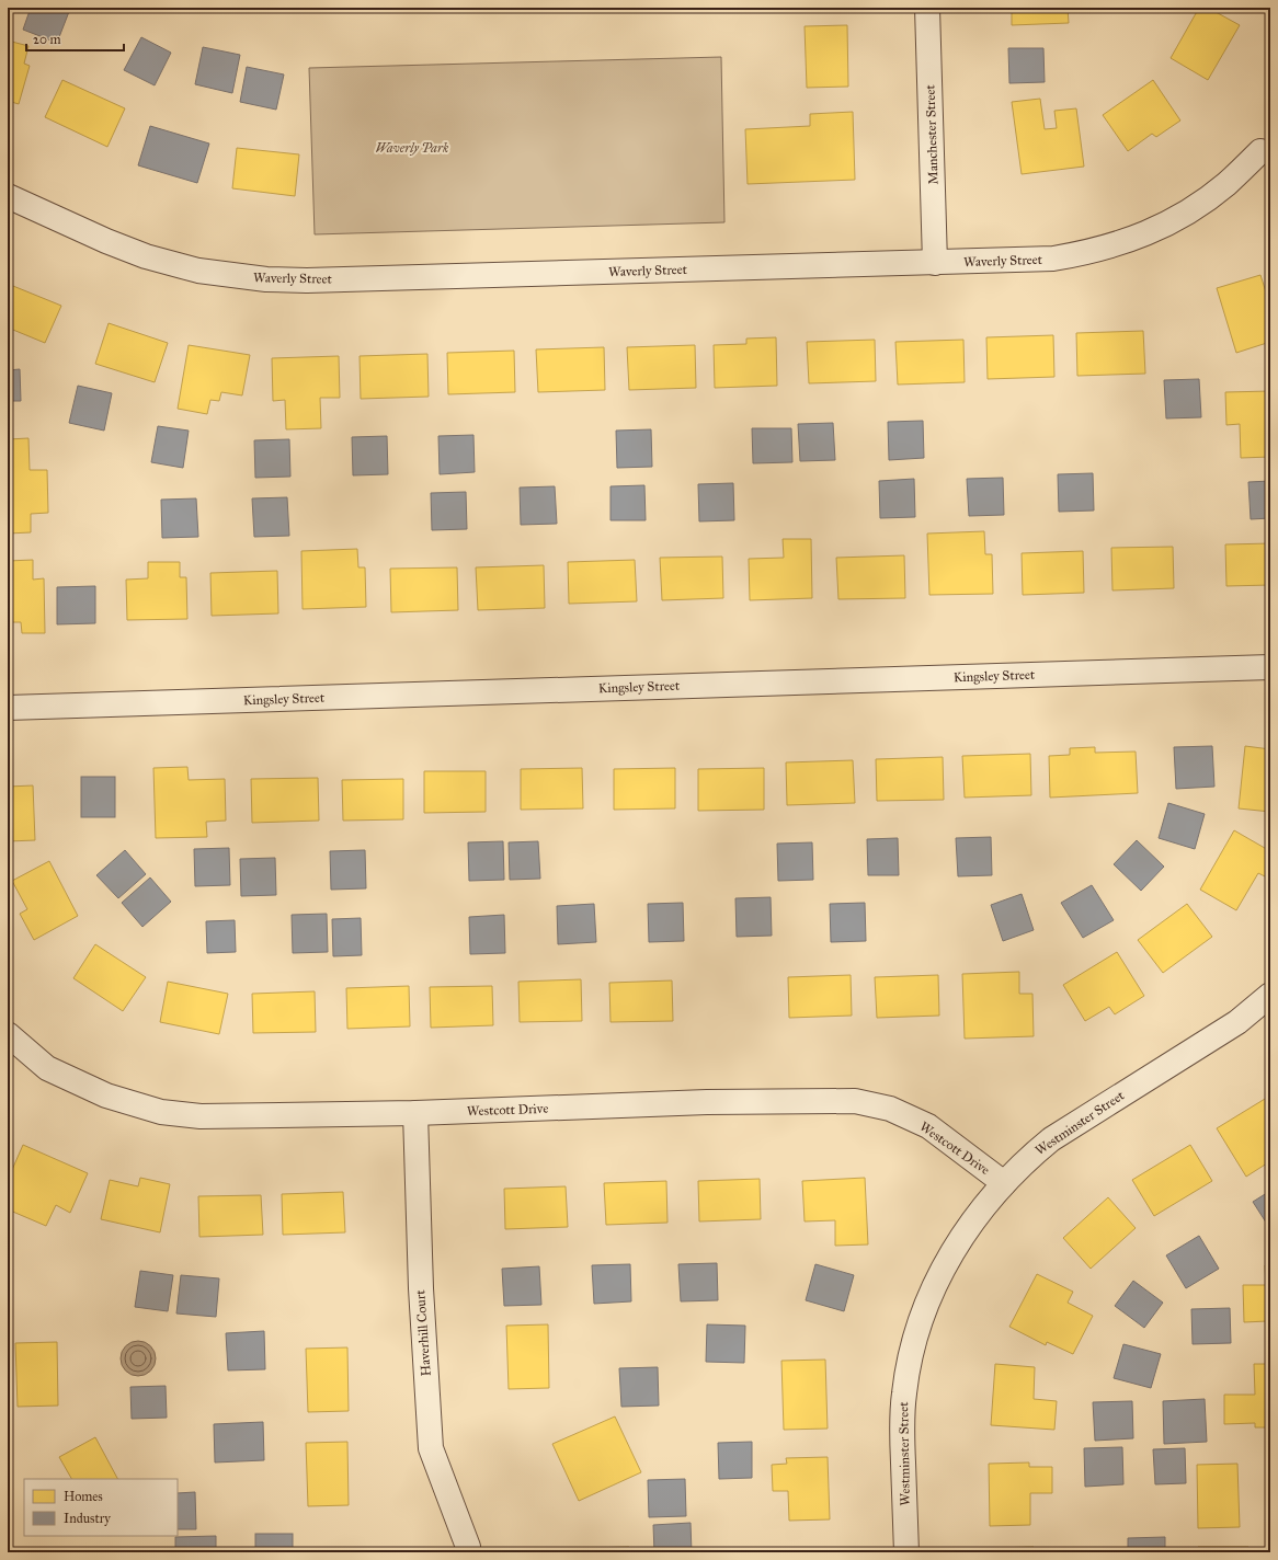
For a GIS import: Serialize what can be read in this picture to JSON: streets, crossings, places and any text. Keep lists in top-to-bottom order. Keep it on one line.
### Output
{"streets":{"street":["Manchester Street","Waverly Street","Kingsley Street","Westcott Drive","Westminster Street","Haverhill Court"]},"crossings":[["Manchester Street","Waverly Street"],["Westcott Drive","Westminster Street"],["Westcott Drive","Haverhill Court"]],"parks":["Waverly Park"],"legend":["Homes","Industry"],"scale_bar":"20 m"}
